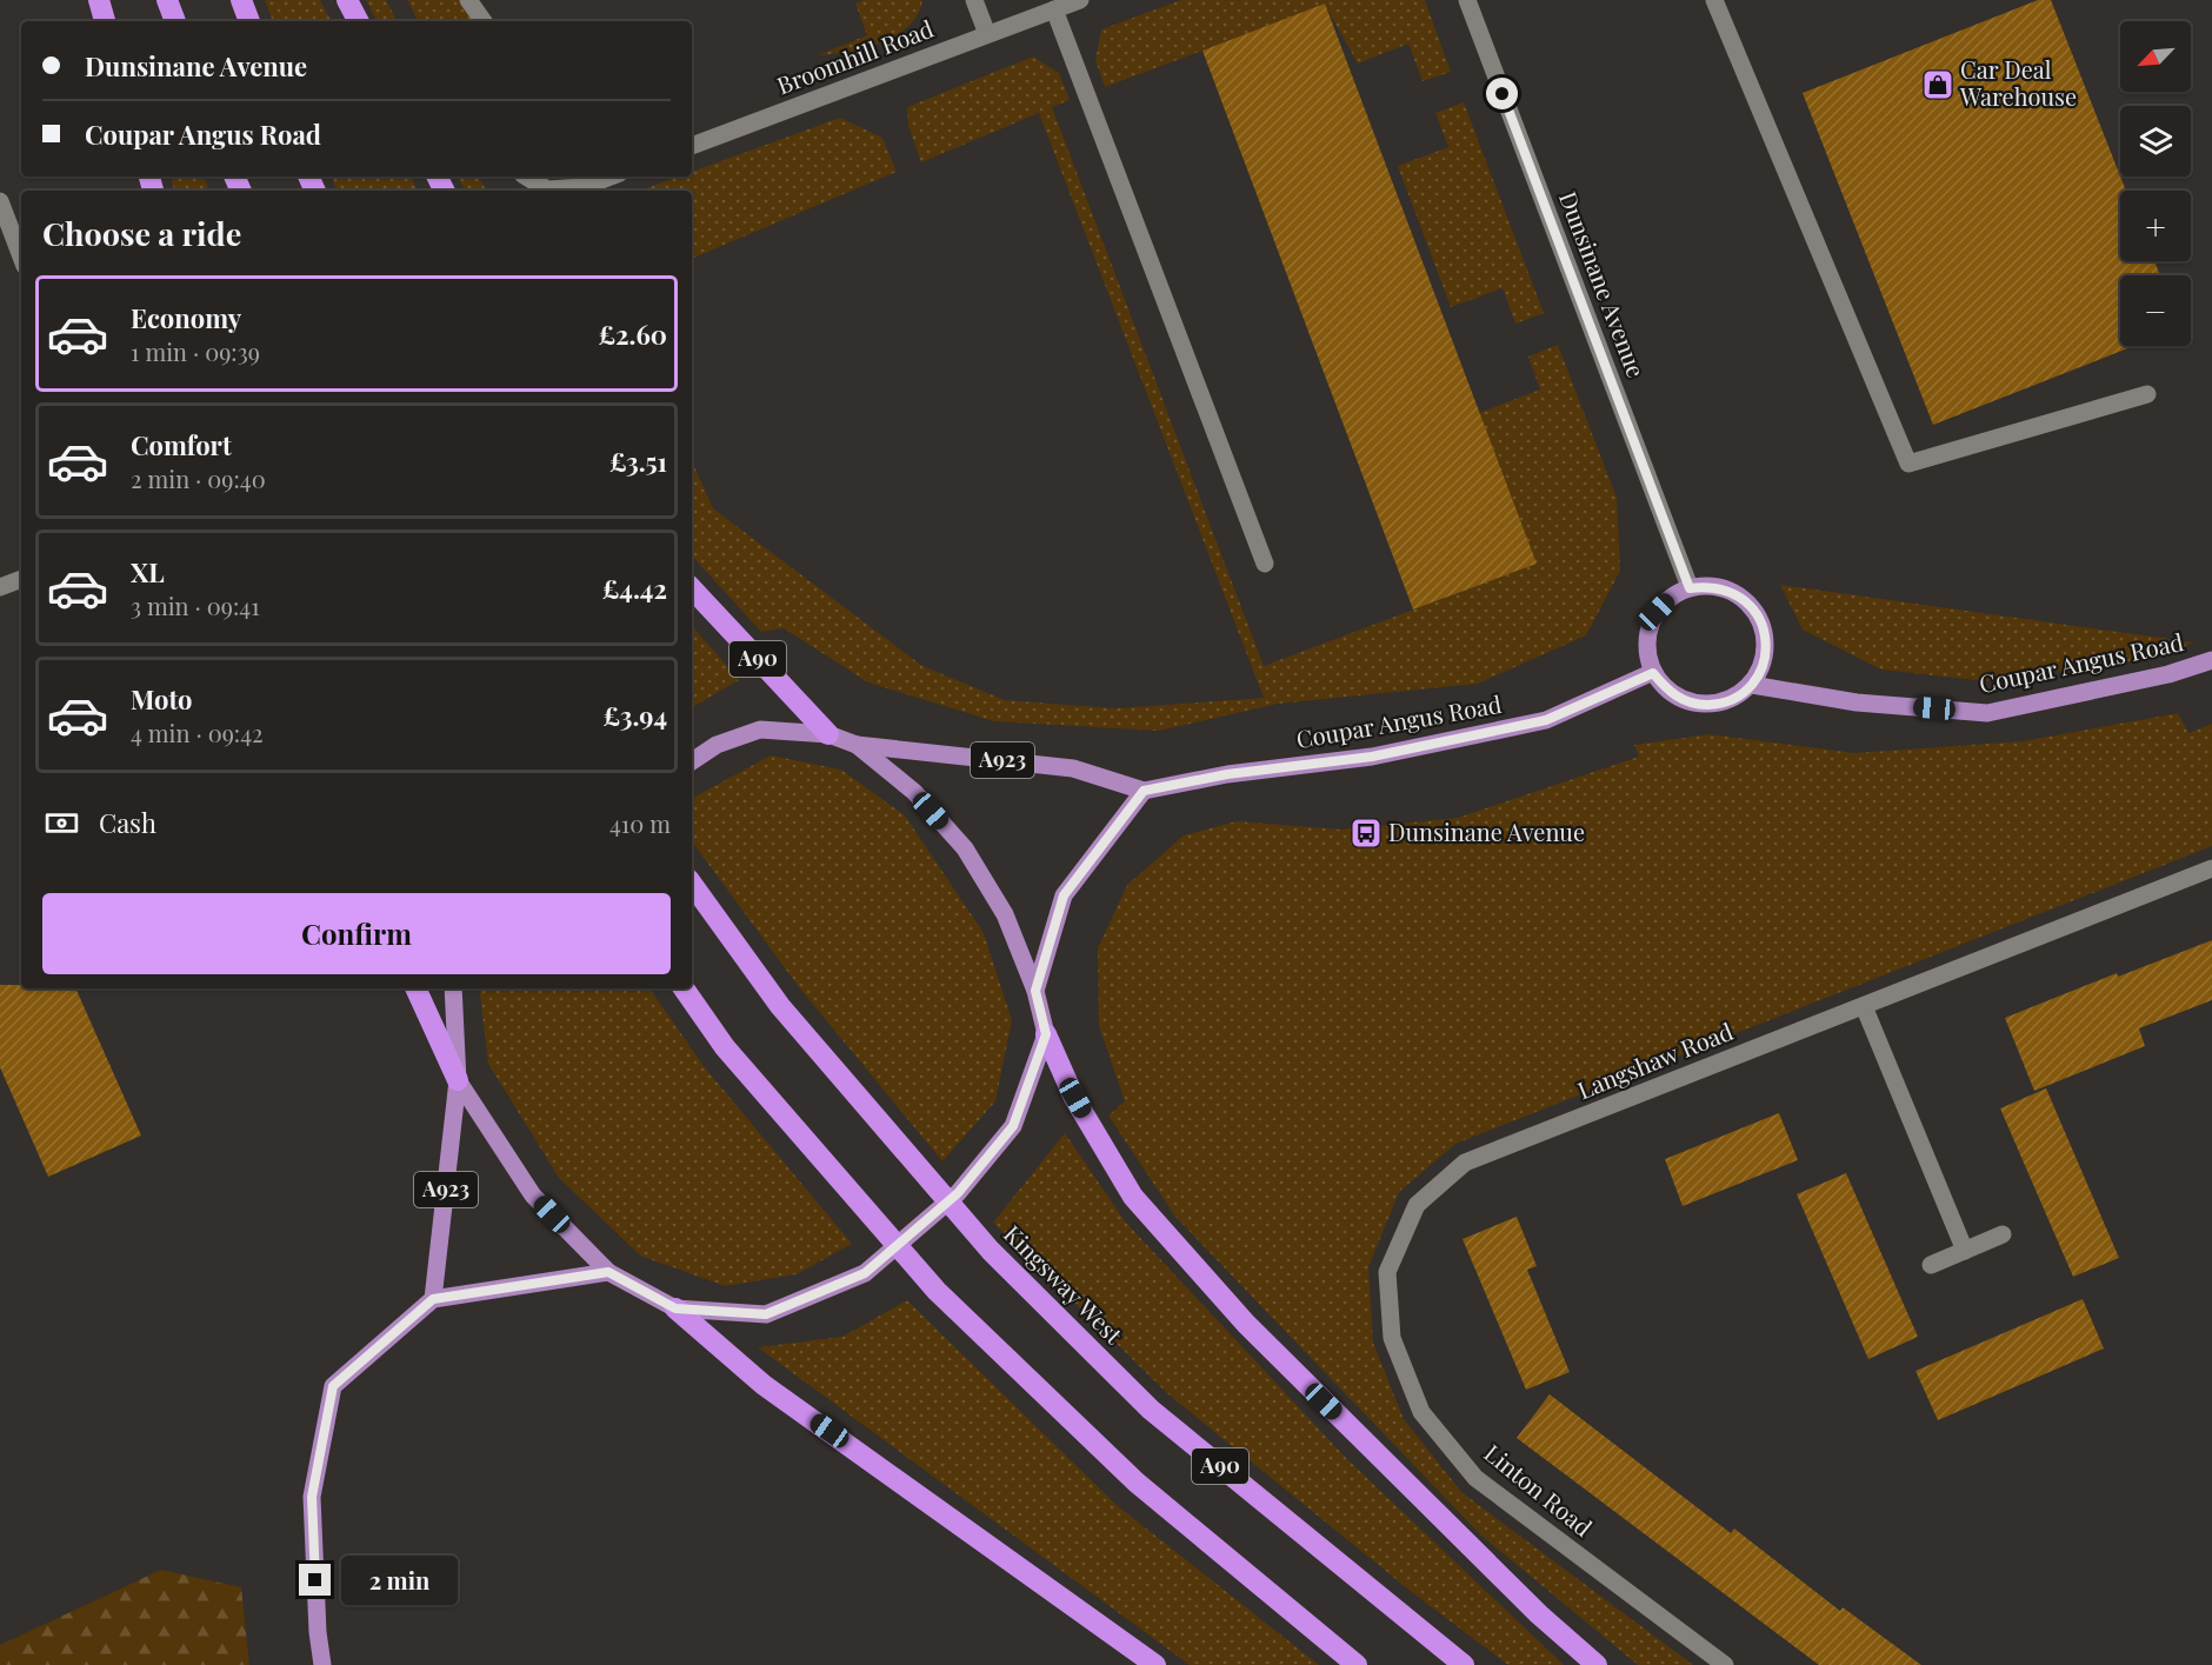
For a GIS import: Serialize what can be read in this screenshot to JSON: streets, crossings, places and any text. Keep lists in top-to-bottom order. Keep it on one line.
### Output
{"streets":{"highway":["A90","Kingsway West"],"main road":["Coupar Angus Road","A923"],"street":["Broomhill Road","Dunsinane Avenue","Langshaw Road","Linton Road"]},"crossings":[["Dunsinane Avenue","Coupar Angus Road"],["Langshaw Road","Linton Road"]],"places":{"shop":["Car Deal Warehouse"],"bus stop":["Dunsinane Avenue"]},"north":"bottom left","page":{"map_buttons":["+","−"],"banner":["Dunsinane Avenue","Coupar Angus Road"],"heading":"Choose a ride","list":[{"name":"Economy","note":"1 min · 09:39","value":"£2.60"},{"name":"Comfort","note":"2 min · 09:40","value":"£3.51"},{"name":"XL","note":"3 min · 09:41","value":"£4.42"},{"name":"Moto","note":"4 min · 09:42","value":"£3.94"}],"pay":["Cash","410 m"],"buttons":"Confirm","bubble":"2 min"}}
